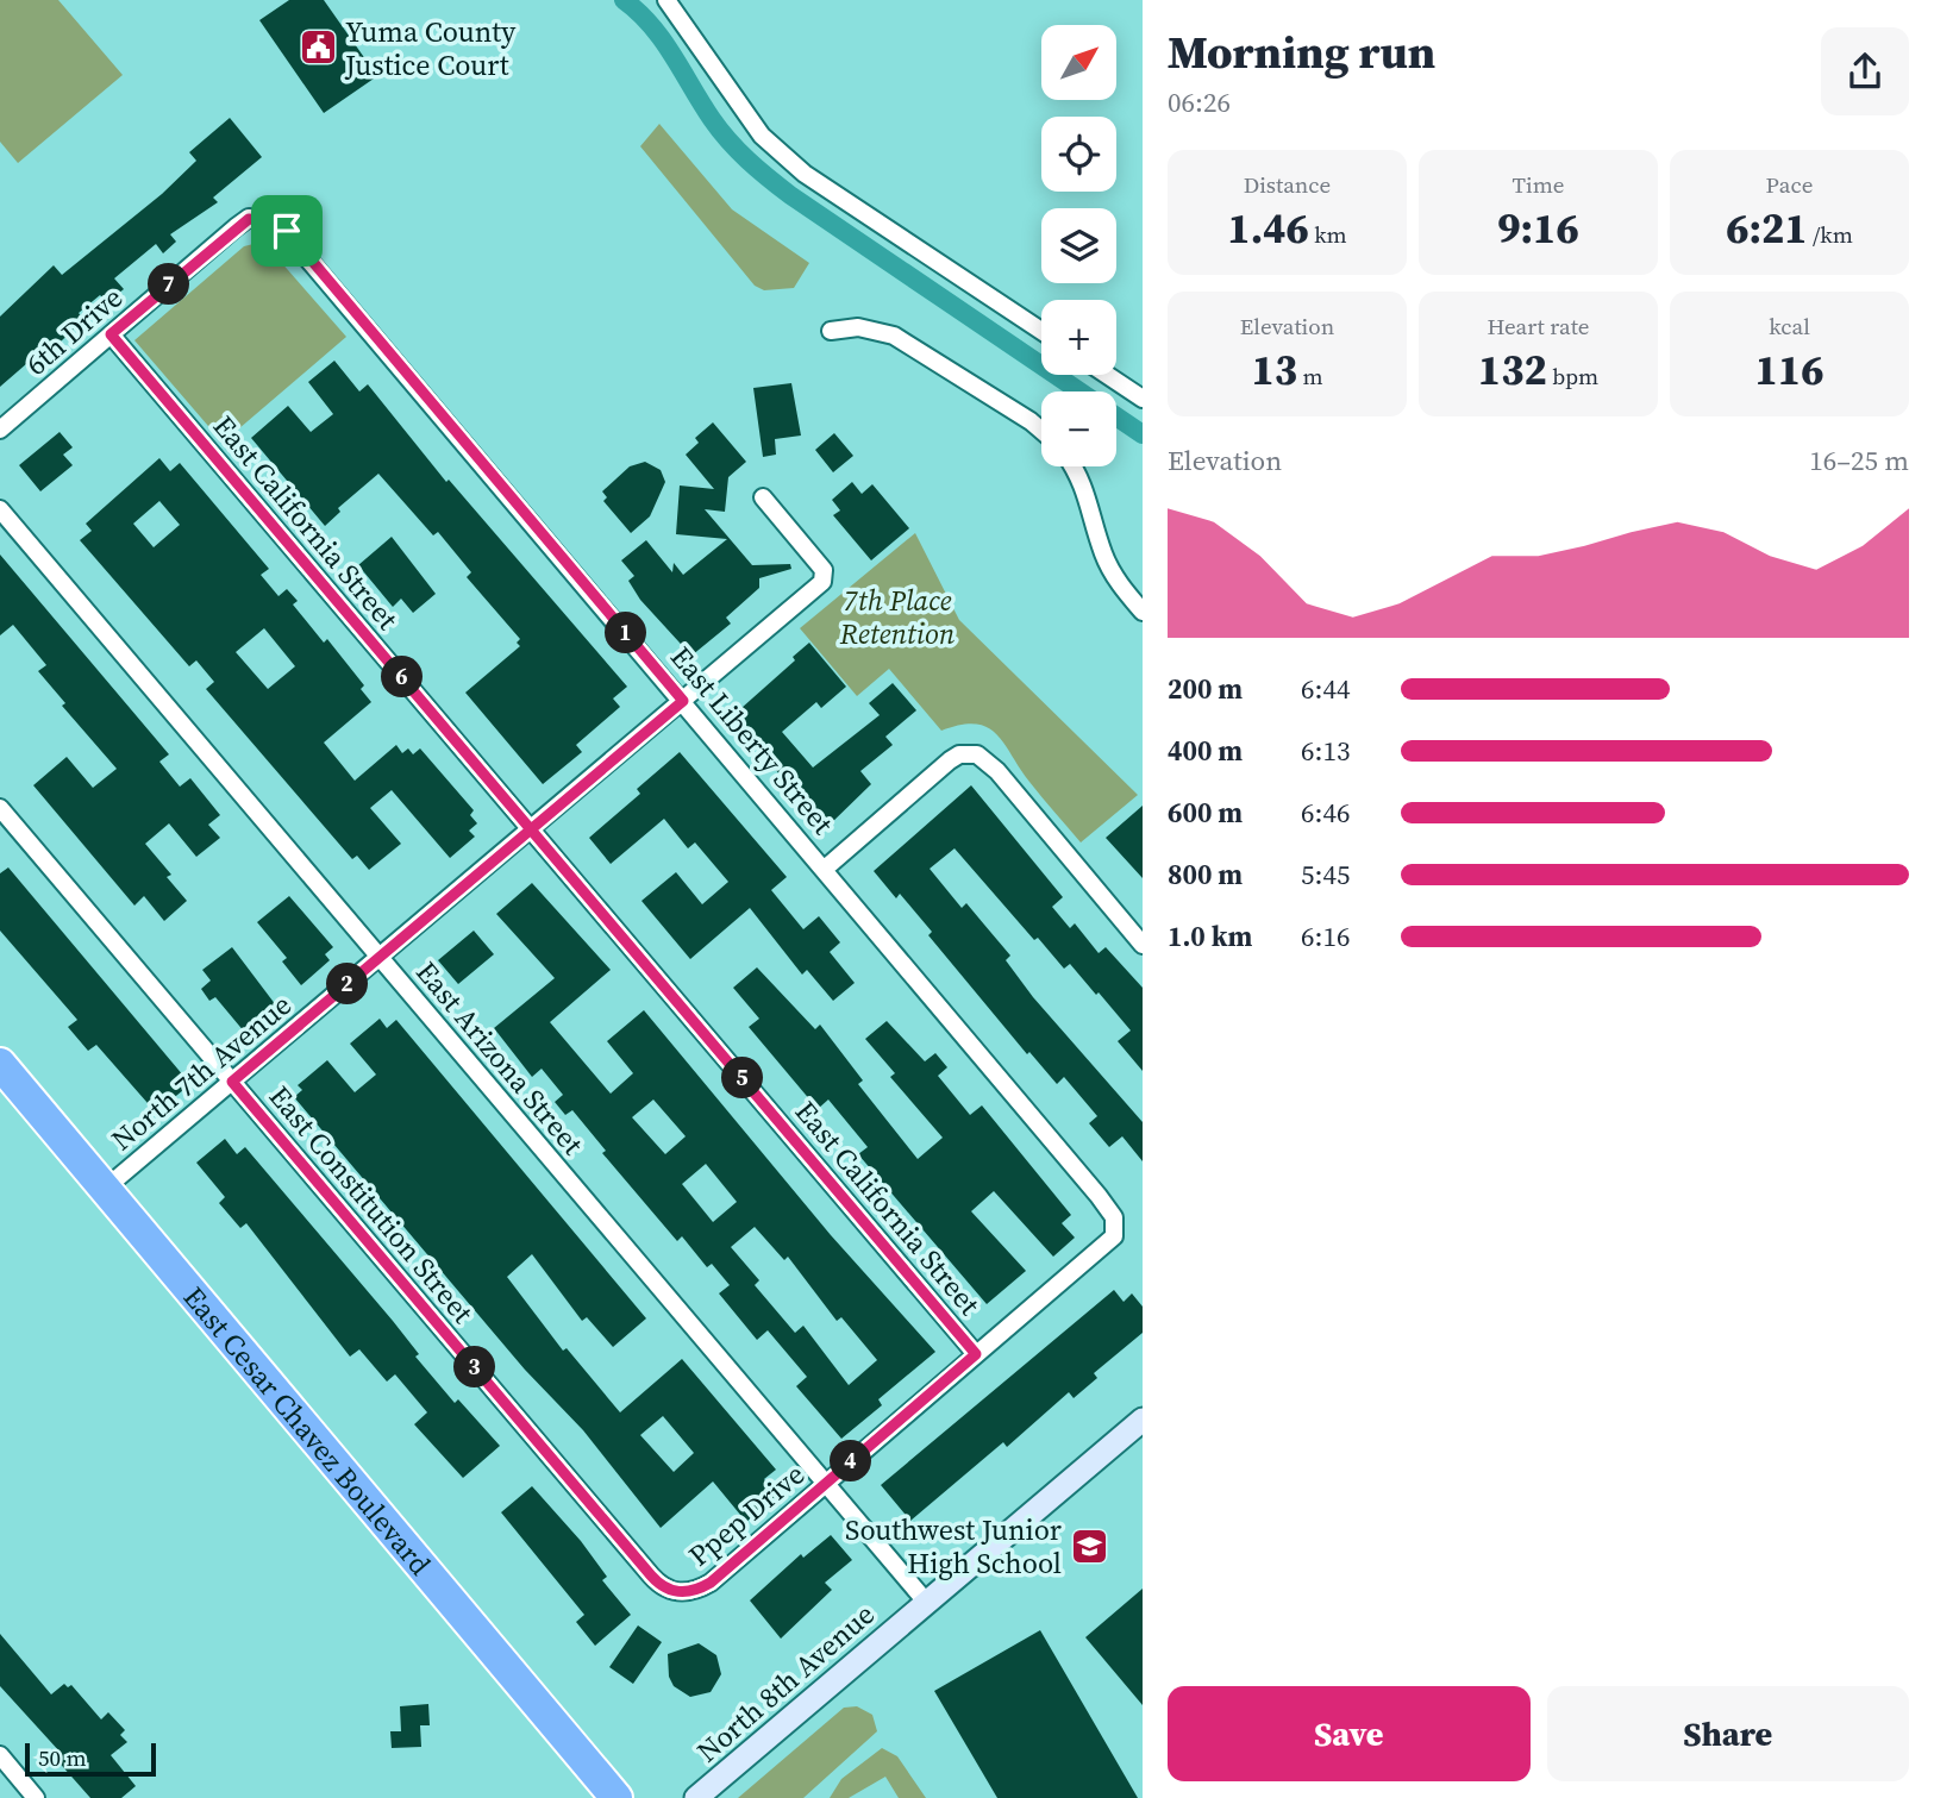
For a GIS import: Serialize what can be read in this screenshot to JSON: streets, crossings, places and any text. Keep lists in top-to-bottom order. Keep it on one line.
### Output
{"streets":{"highway":["East Cesar Chavez Boulevard"],"main road":["North 8th Avenue"],"street":["6th Drive","East California Street","East Liberty Street","East Arizona Street","North 7th Avenue","East Constitution Street","Ppep Drive"]},"crossings":[["6th Drive","East California Street"],["6th Drive","East Liberty Street"],["East California Street","North 7th Avenue"],["East California Street","Ppep Drive"],["East Liberty Street","North 7th Avenue"],["East Liberty Street","Ppep Drive"],["East Arizona Street","North 7th Avenue"],["East Arizona Street","Ppep Drive"],["East Arizona Street","North 8th Avenue"],["North 7th Avenue","East Constitution Street"],["North 7th Avenue","East Cesar Chavez Boulevard"],["East Constitution Street","Ppep Drive"]],"parks":["7th Place Retention"],"places":{"public building":["Yuma County Justice Court"],"school or university":["Southwest Junior High School"]},"scale_bar":"50 m","north":"top right","page":{"heading":["Morning run","06:26"],"map_buttons":["+","−"],"stats":[["Distance","1.46 km"],["Time","9:16"],["Pace","6:21 /km"],["Elevation","13 m"],["Heart rate","132 bpm"],["kcal","116"]],"pins":["7","1","6","2","5","3","4"],"chart":["Elevation","16–25 m"],"list":[{"name":"200 m","note":"6:44"},{"name":"400 m","note":"6:13"},{"name":"600 m","note":"6:46"},{"name":"800 m","note":"5:45"},{"name":"1.0 km","note":"6:16"}],"buttons":["Save","Share"],"scale":"50 m"}}
